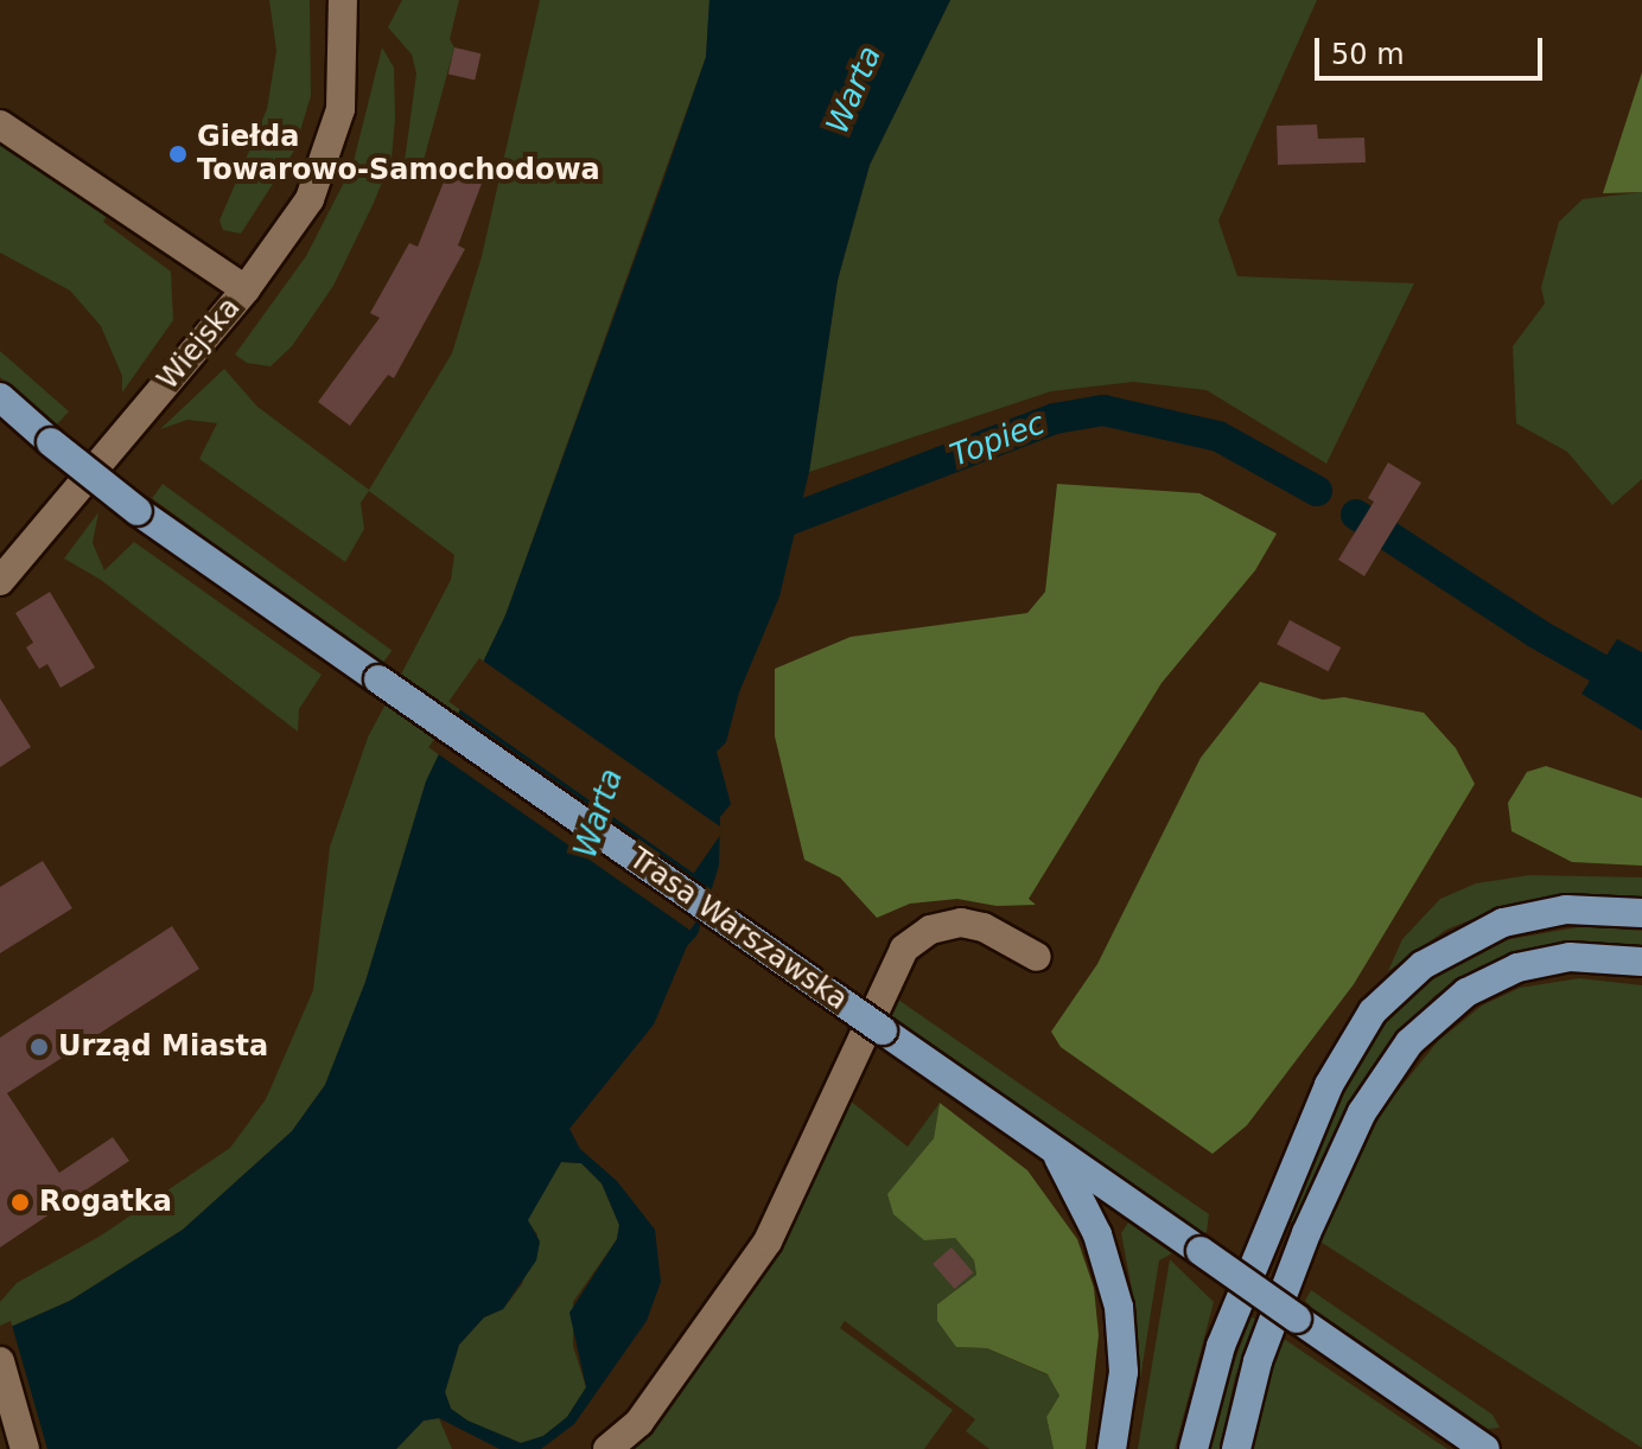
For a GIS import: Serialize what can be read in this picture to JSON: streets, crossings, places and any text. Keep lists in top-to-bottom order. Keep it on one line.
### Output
{"streets":{"main road":["Trasa Warszawska"],"street":["Wiejska"]},"water":["Warta","Topiec"],"places":["Giełda Towarowo-Samochodowa","Urząd Miasta","Rogatka"],"scale_bar":"50 m"}
